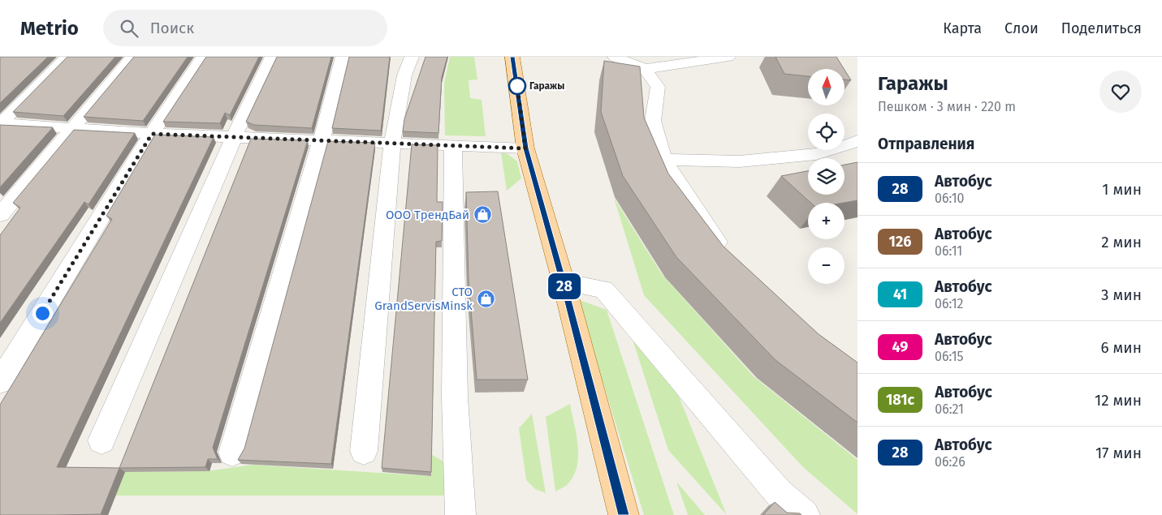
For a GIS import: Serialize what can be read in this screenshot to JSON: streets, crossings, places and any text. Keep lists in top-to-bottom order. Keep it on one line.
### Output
{"places":{"other":["Гаражы"],"shop":["ООО ТрендБай","СТО GrandServisMinsk"]},"lines":["bus line 28"],"north":"top","page":{"header":"Metrio","search":"Поиск","nav":["Карта","Слои","Поделиться"],"on_map":"28","heading":[["Гаражы","Пешком · 3 мин · 220 m"],"Отправления"],"map_buttons":["+","−"],"list":[{"mark":"28","name":"Автобус","note":"06:10","value":"1 мин"},{"mark":"126","name":"Автобус","note":"06:11","value":"2 мин"},{"mark":"41","name":"Автобус","note":"06:12","value":"3 мин"},{"mark":"49","name":"Автобус","note":"06:15","value":"6 мин"},{"mark":"181с","name":"Автобус","note":"06:21","value":"12 мин"},{"mark":"28","name":"Автобус","note":"06:26","value":"17 мин"}]}}
